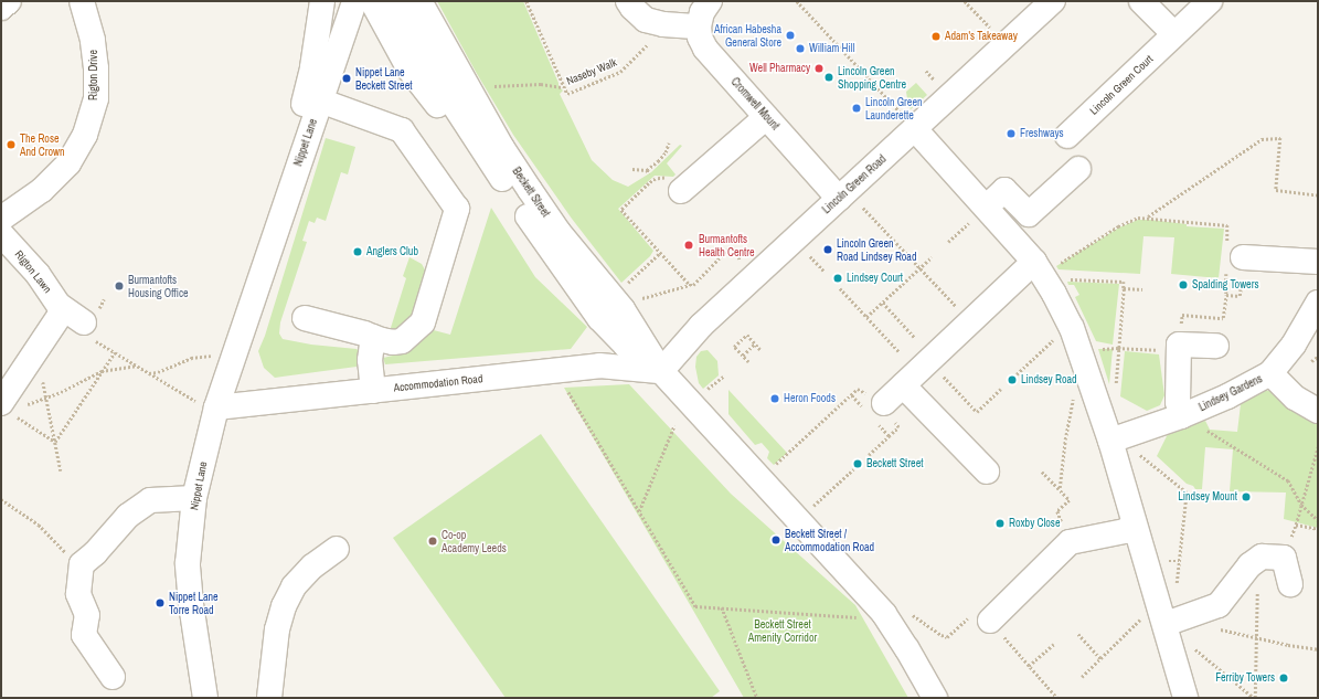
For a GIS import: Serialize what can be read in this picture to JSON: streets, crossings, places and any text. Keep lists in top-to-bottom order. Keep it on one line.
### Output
{"streets":{"street":["Rigton Drive","Lincoln Green Court","Cromwell Mount","Nippet Lane","Lincoln Green Road","Beckett Street","Rigton Lawn","Accommodation Road","Lindsey Gardens"],"path":["Naseby Walk"]},"crossings":[["Cromwell Mount","Lincoln Green Road"],["Nippet Lane","Beckett Street"],["Nippet Lane","Accommodation Road"],["Lincoln Green Road","Beckett Street"],["Lincoln Green Road","Accommodation Road"],["Beckett Street","Accommodation Road"]],"parks":["Beckett Street Amenity Corridor"],"places":["African Habesha General Store","Adam's Takeaway","William Hill","Well Pharmacy","Lincoln Green Shopping Centre","Nippet Lane Beckett Street","Lincoln Green Launderette","Freshways","The Rose And Crown","Burmantofts Health Centre","Lincoln Green Road Lindsey Road","Anglers Club","Lindsey Court","Spalding Towers","Burmantofts Housing Office","Lindsey Road","Heron Foods","Beckett Street","Lindsey Mount","Roxby Close","Beckett Street / Accommodation Road","Co-op Academy Leeds","Nippet Lane Torre Road","Ferriby Towers"]}
